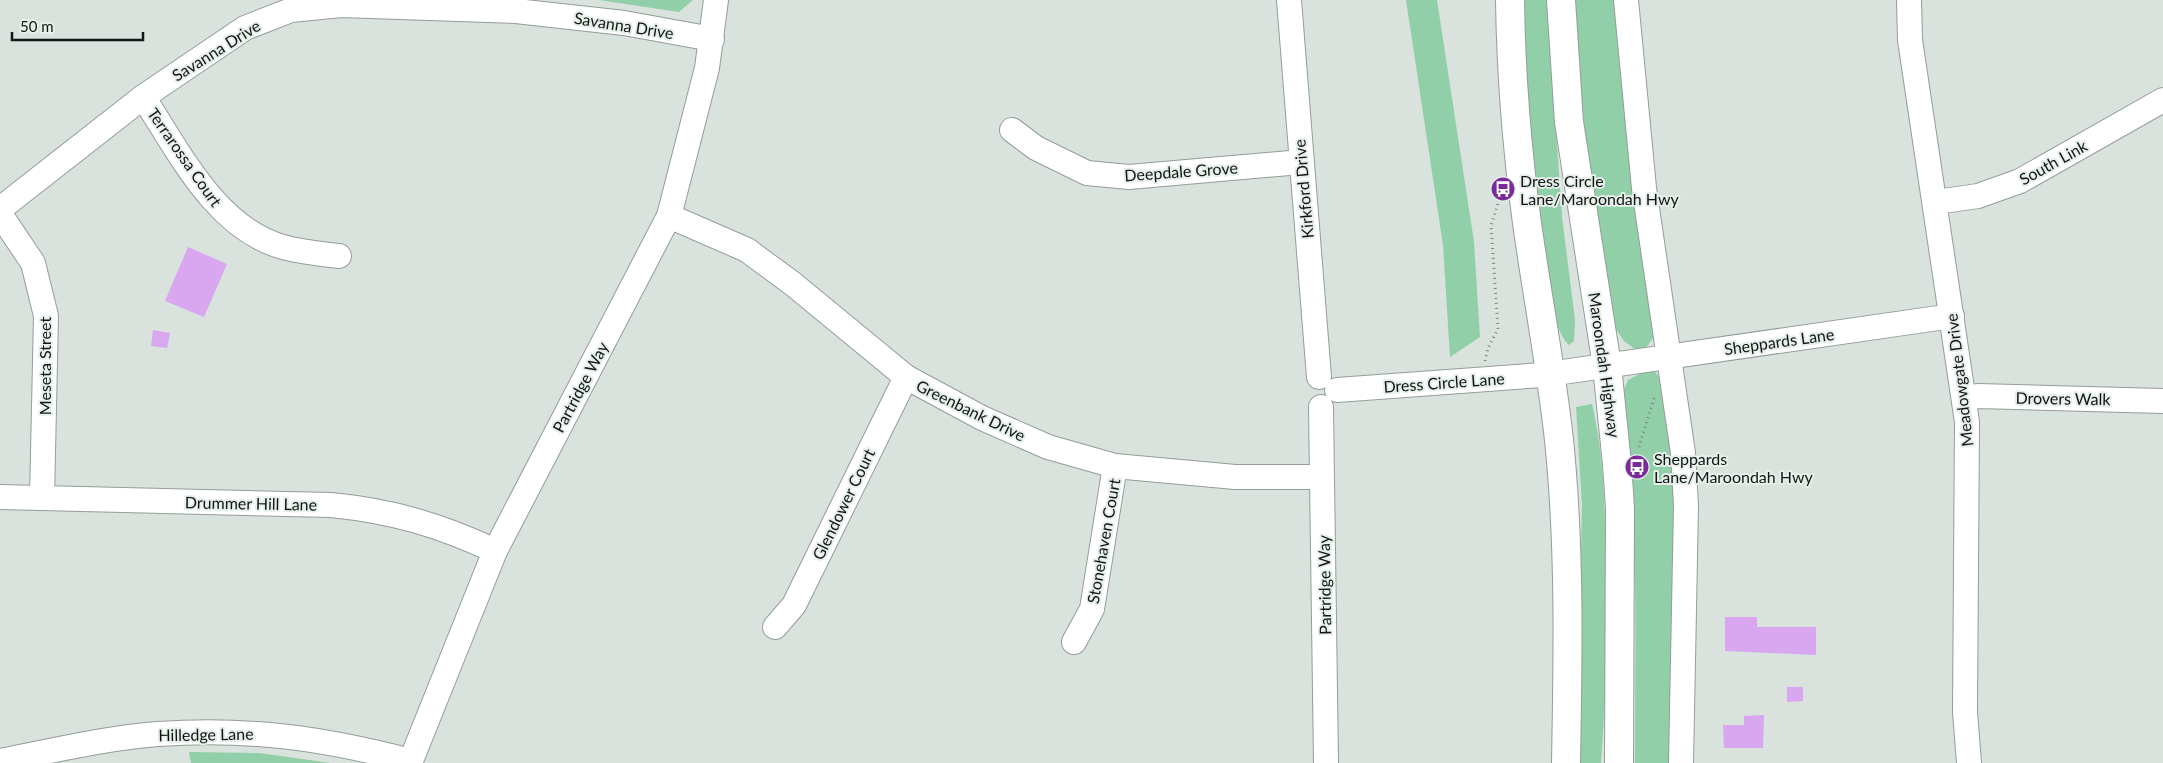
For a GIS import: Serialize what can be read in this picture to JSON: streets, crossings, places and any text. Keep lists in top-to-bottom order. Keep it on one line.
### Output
{"streets":{"highway":["Maroondah Highway"],"street":["Savanna Drive","Terrarossa Court","South Link","Deepdale Grove","Kirkford Drive","Sheppards Lane","Meseta Street","Meadowgate Drive","Dress Circle Lane","Partridge Way","Drovers Walk","Greenbank Drive","Drummer Hill Lane","Glendower Court","Stonehaven Court","Hilledge Lane"]},"crossings":[["Savanna Drive","Terrarossa Court"],["Savanna Drive","Partridge Way"],["South Link","Meadowgate Drive"],["Deepdale Grove","Kirkford Drive"],["Kirkford Drive","Dress Circle Lane"],["Kirkford Drive","Partridge Way"],["Sheppards Lane","Maroondah Highway"],["Sheppards Lane","Meadowgate Drive"],["Sheppards Lane","Dress Circle Lane"],["Maroondah Highway","Dress Circle Lane"],["Meseta Street","Drummer Hill Lane"],["Meadowgate Drive","Drovers Walk"],["Dress Circle Lane","Partridge Way"],["Partridge Way","Greenbank Drive"],["Partridge Way","Drummer Hill Lane"],["Partridge Way","Hilledge Lane"],["Greenbank Drive","Glendower Court"],["Greenbank Drive","Stonehaven Court"]],"places":{"bus stop":["Dress Circle Lane/Maroondah Hwy","Sheppards Lane/Maroondah Hwy"]},"scale_bar":"50 m"}
